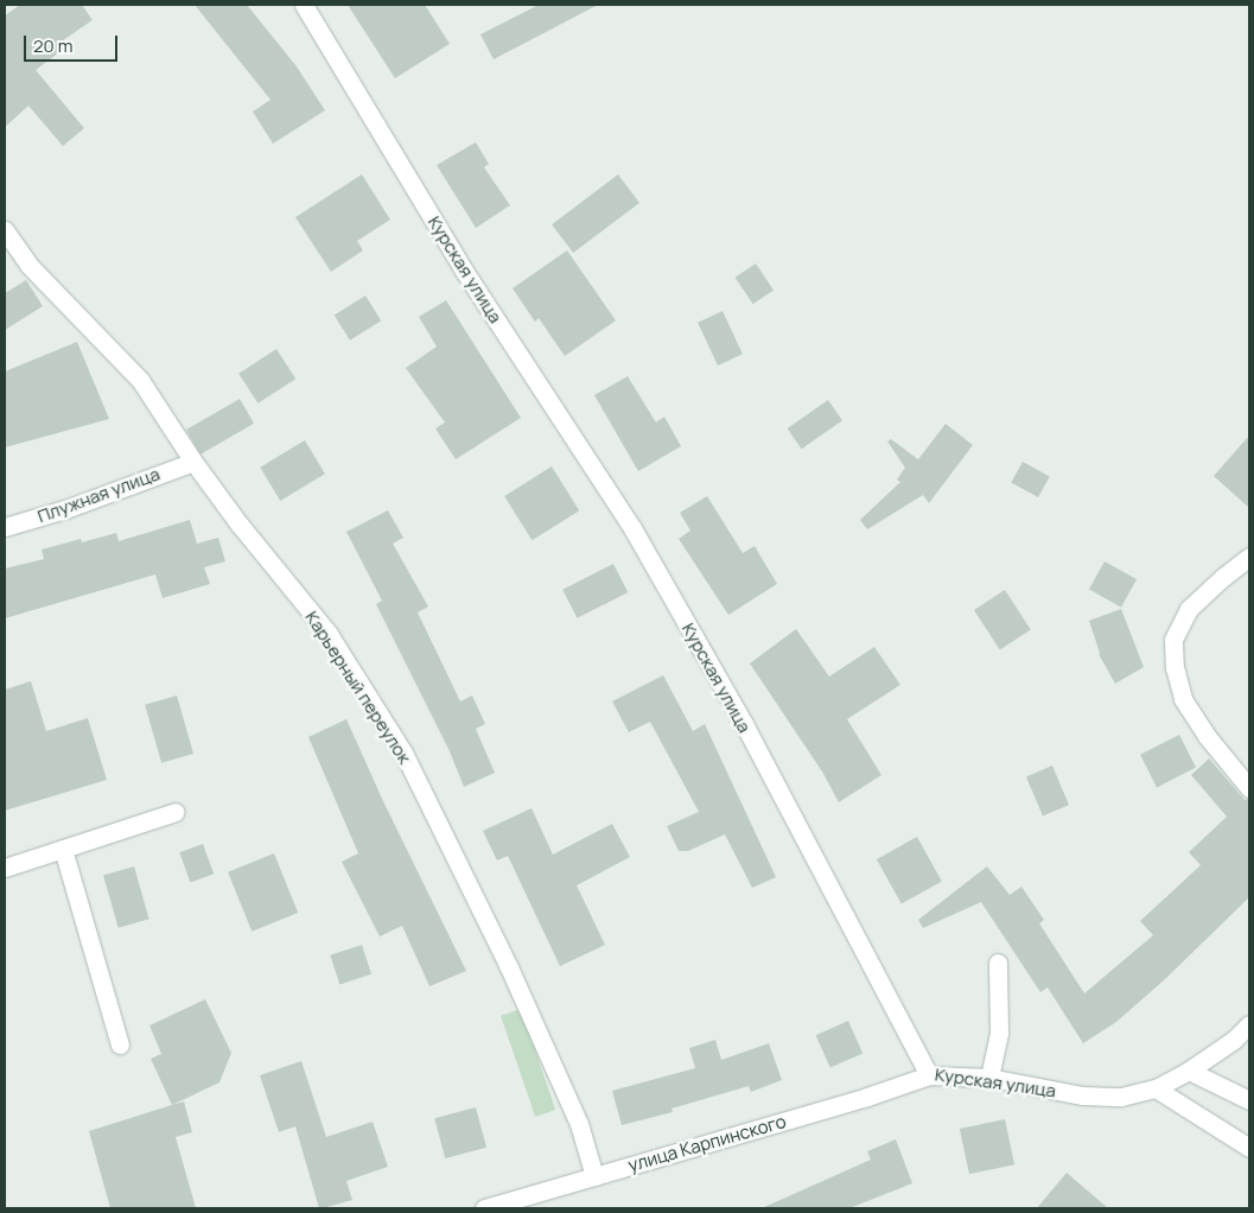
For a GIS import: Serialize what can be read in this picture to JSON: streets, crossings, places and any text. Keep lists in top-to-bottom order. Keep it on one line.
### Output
{"streets":{"street":["Курская улица","Плужная улица","Карьерный переулок","улица Карпинского"]},"crossings":[["Курская улица","улица Карпинского"],["Плужная улица","Карьерный переулок"],["Карьерный переулок","улица Карпинского"]],"scale_bar":"20 m"}
